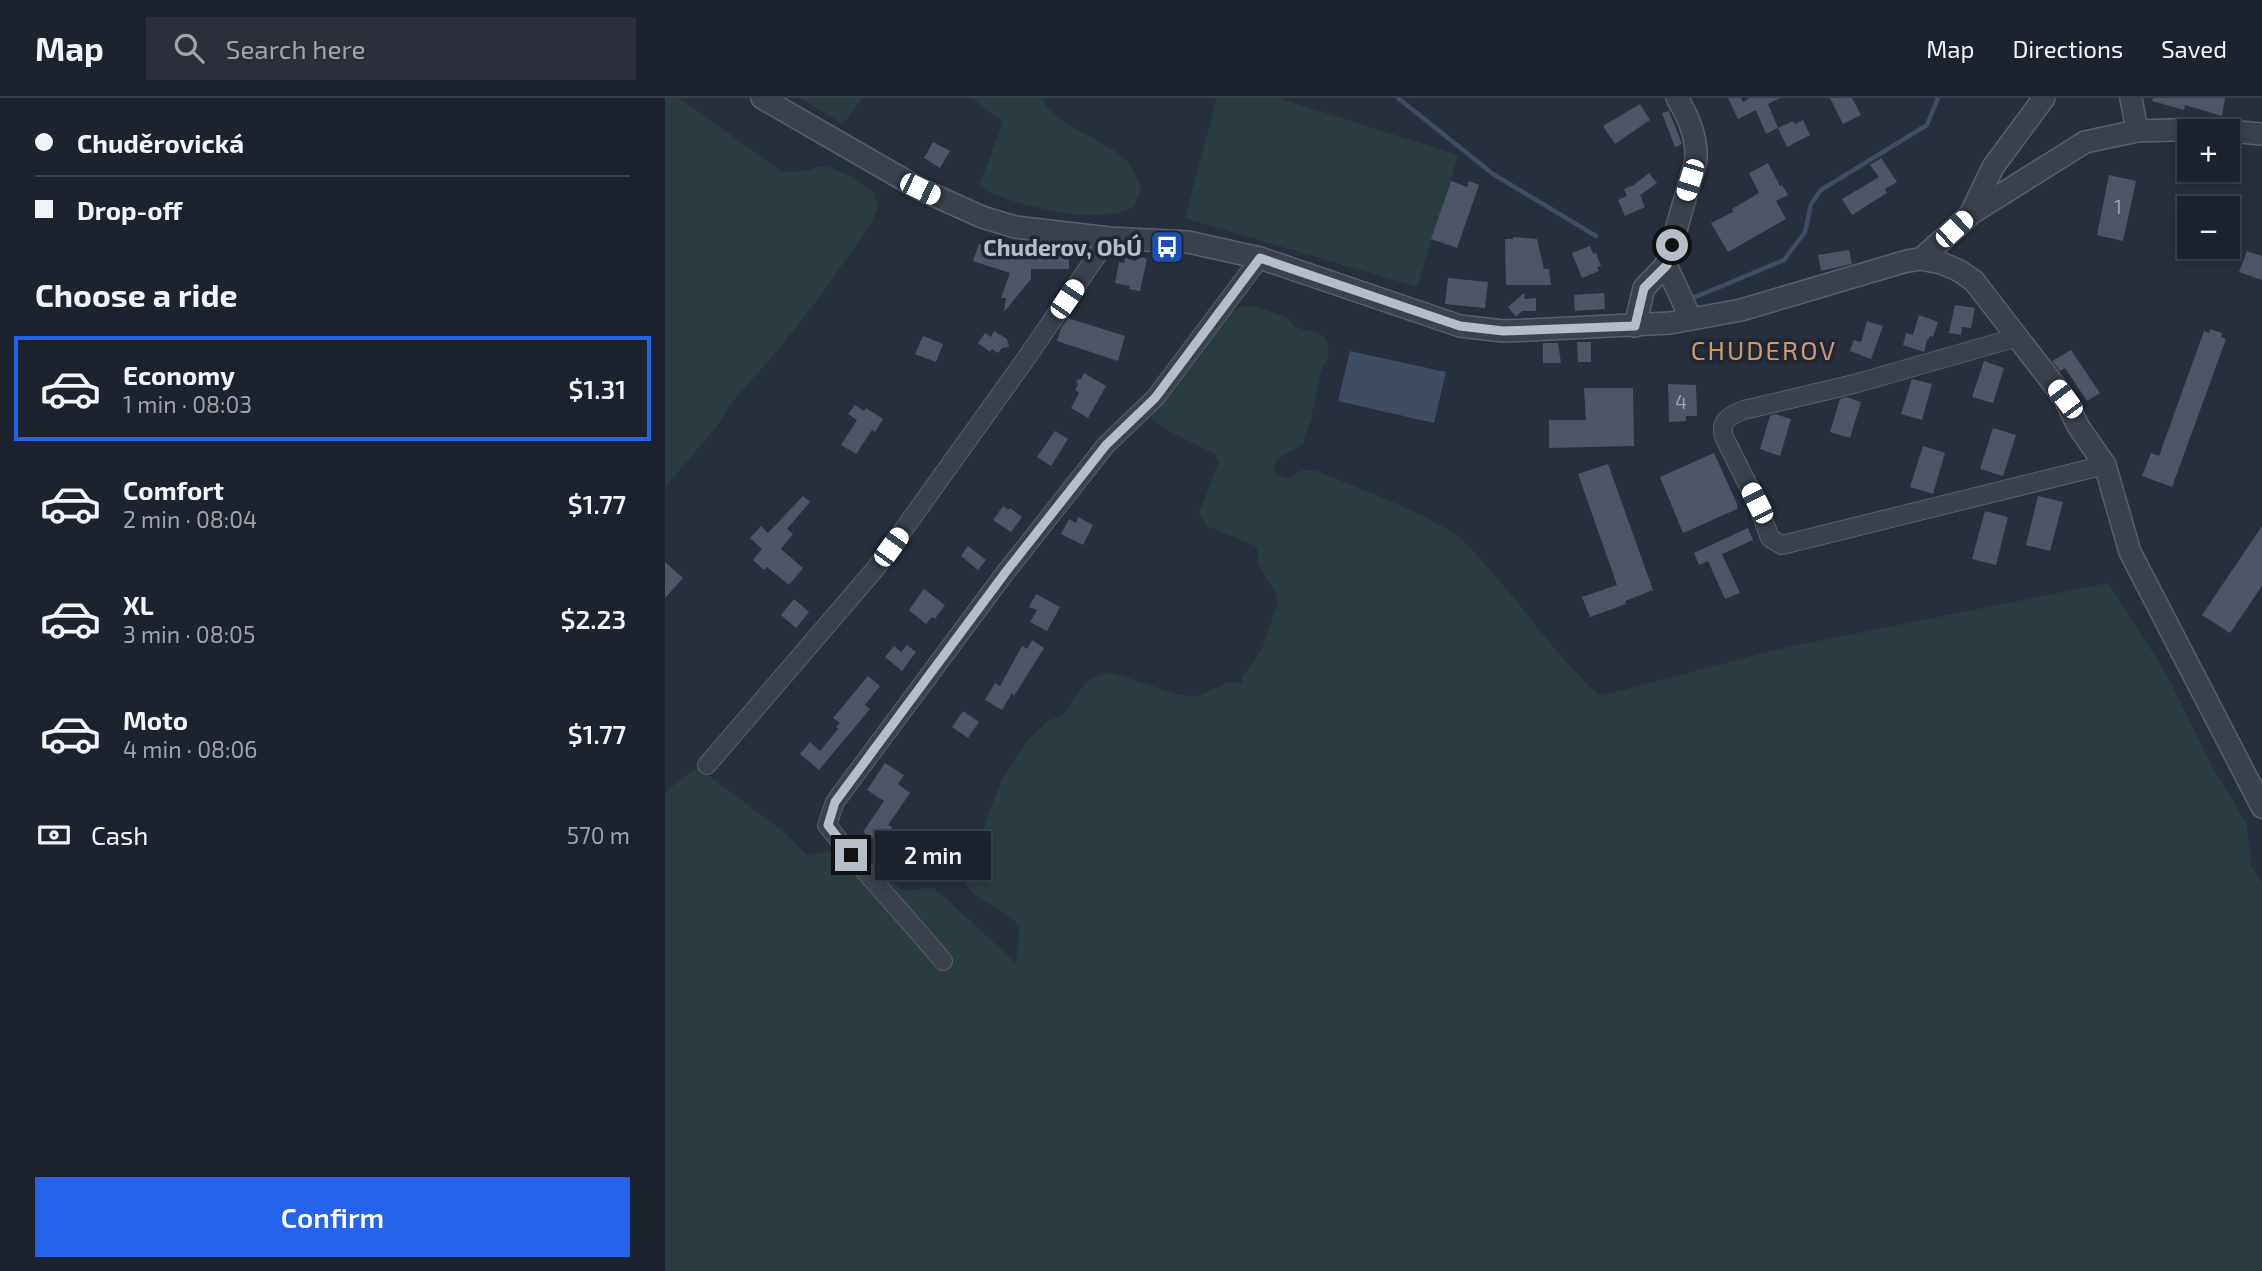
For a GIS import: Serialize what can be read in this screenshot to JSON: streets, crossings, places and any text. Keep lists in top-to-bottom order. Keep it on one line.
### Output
{"districts":["CHUDEROV"],"places":{"bus stop":["Chuderov, ObÚ"]},"house_numbers":["1","4"],"page":{"header":"Map","search":"Search here","nav":["Map","Directions","Saved"],"banner":["Chuděrovická","Drop-off"],"map_buttons":["+","−"],"heading":"Choose a ride","list":[{"name":"Economy","note":"1 min · 08:03","value":"$1.31"},{"name":"Comfort","note":"2 min · 08:04","value":"$1.77"},{"name":"XL","note":"3 min · 08:05","value":"$2.23"},{"name":"Moto","note":"4 min · 08:06","value":"$1.77"}],"pay":["Cash","570 m"],"bubble":"2 min","buttons":"Confirm"}}
